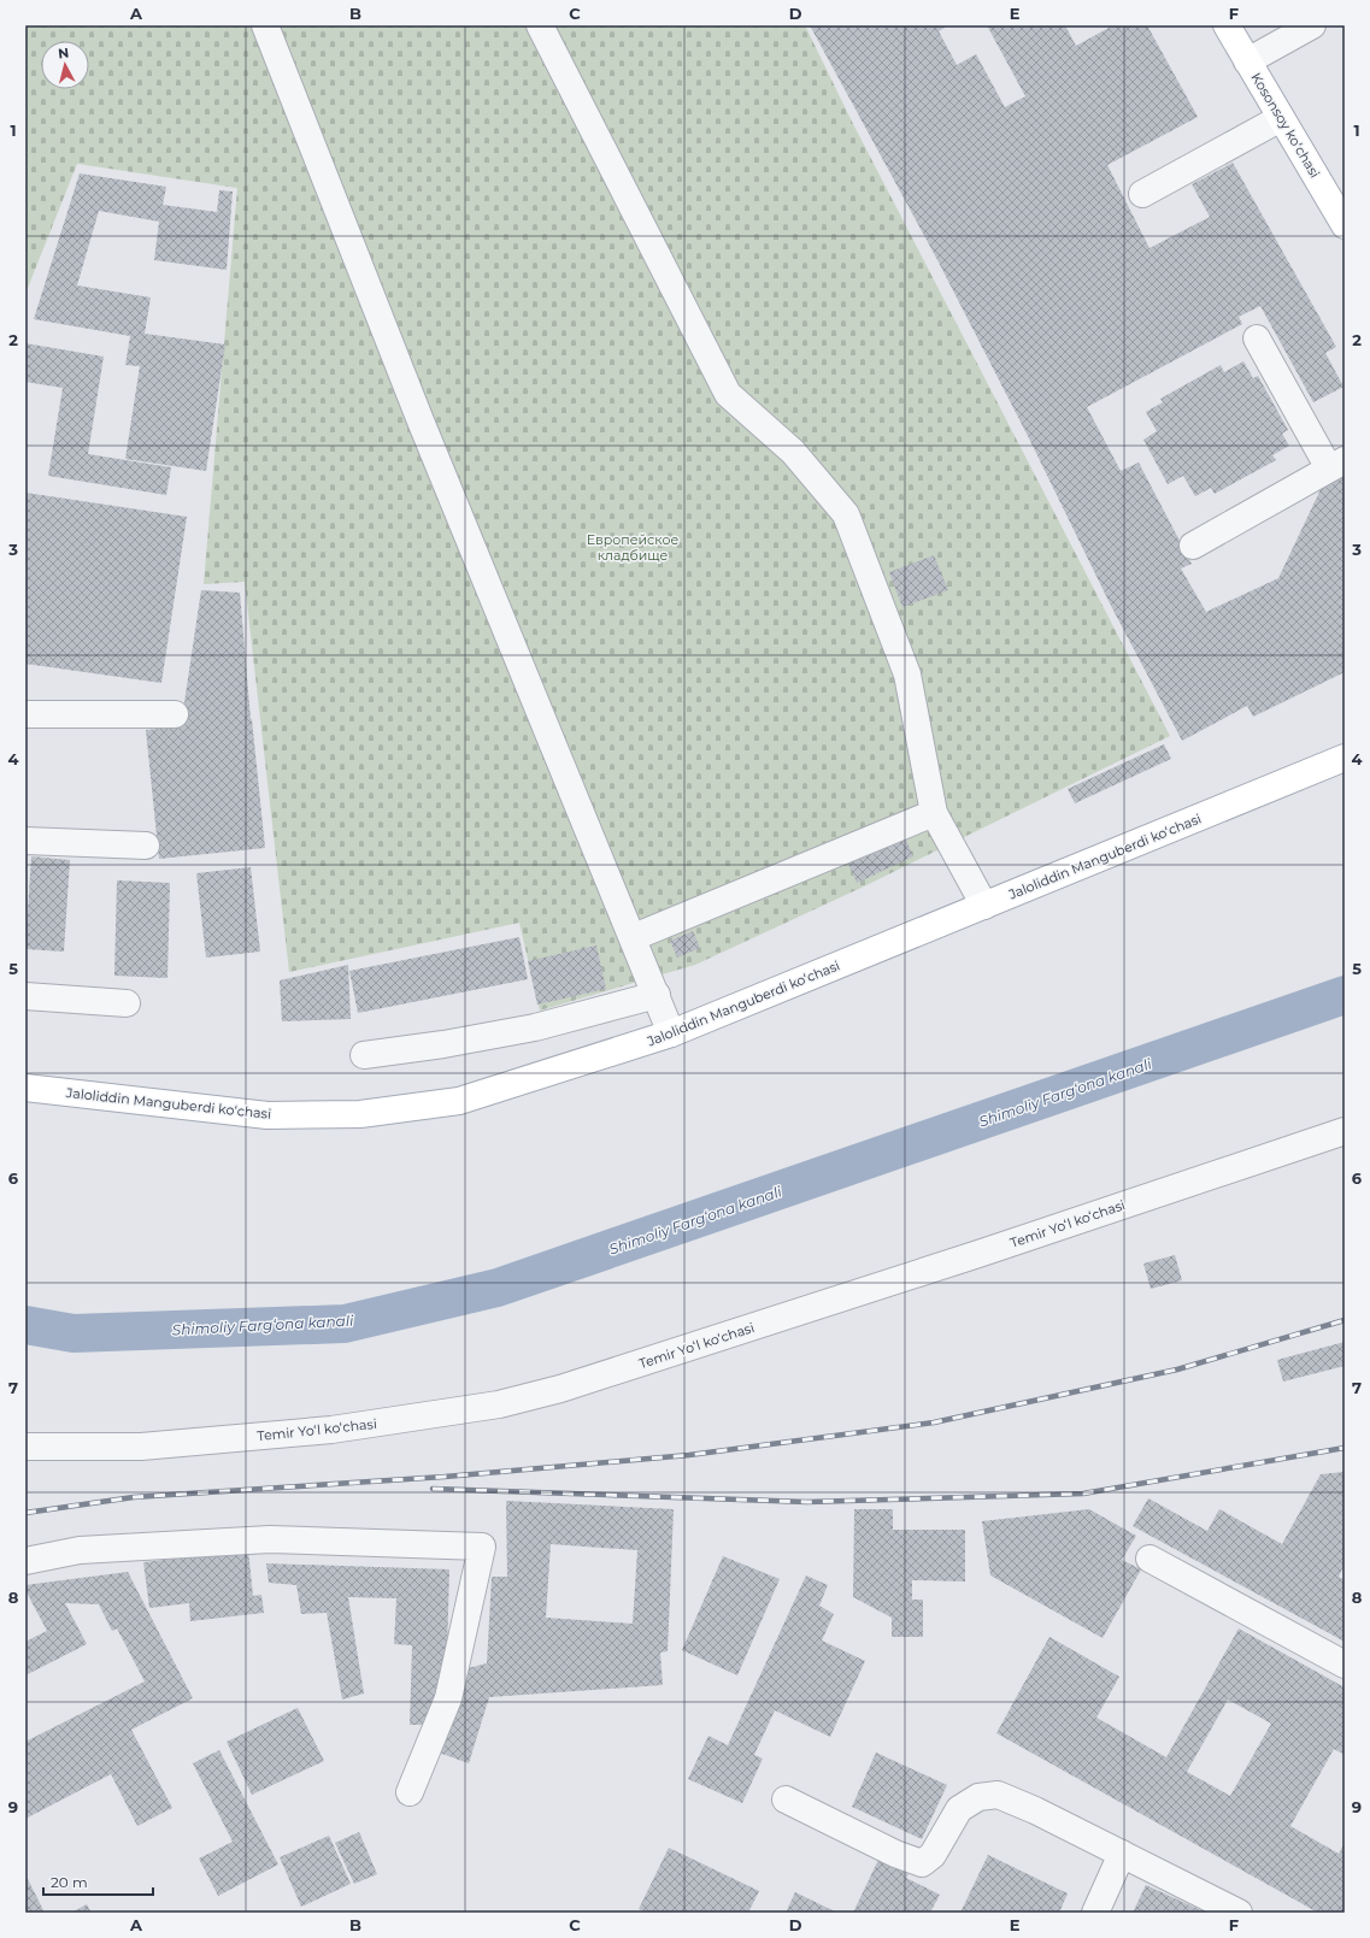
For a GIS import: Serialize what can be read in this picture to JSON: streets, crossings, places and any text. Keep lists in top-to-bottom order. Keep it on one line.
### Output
{"streets":{"main road":["Kosonsoy koʻchasi","Jaloliddin Manguberdi koʻchasi"],"street":["Temir Yoʻl koʻchasi"]},"water":["Shimoliy Fargʻona kanali"],"parks":["Европейское кладбище"],"scale_bar":"20 m","north":"top","grid":{"columns":["A","B","C","D","E","F"],"rows":["1","2","3","4","5","6","7","8","9"]}}
